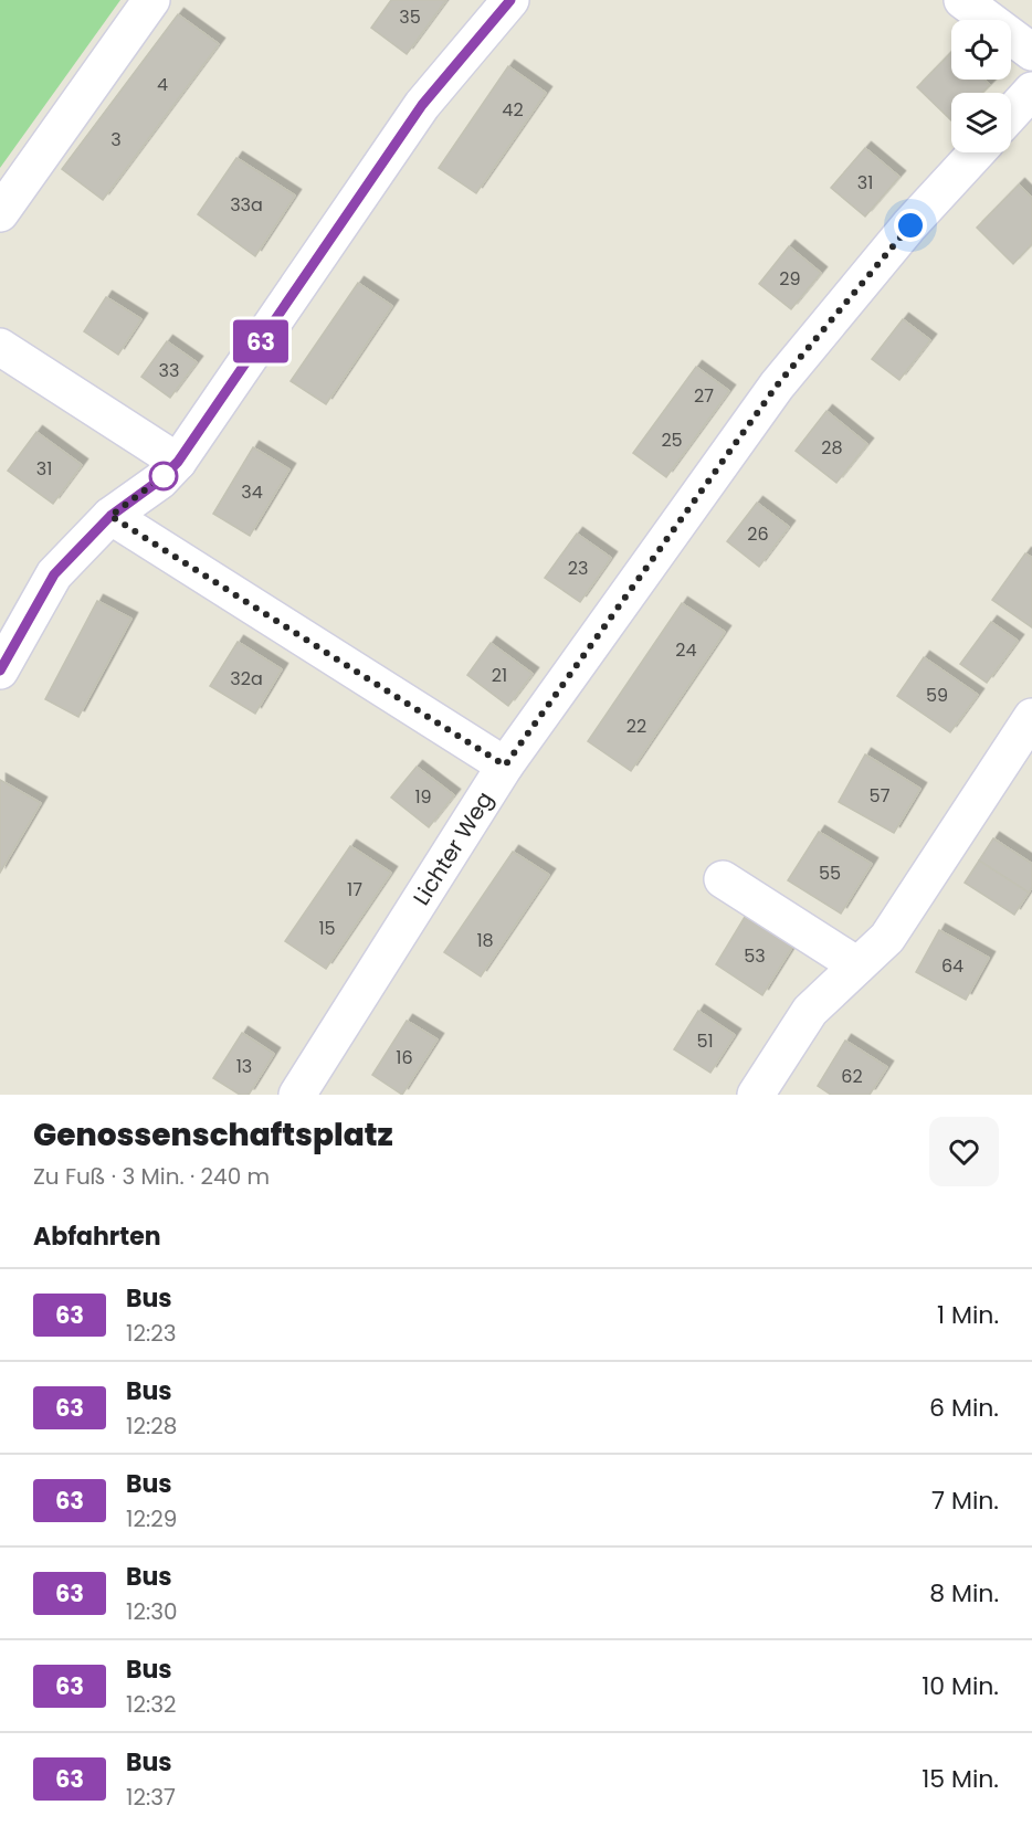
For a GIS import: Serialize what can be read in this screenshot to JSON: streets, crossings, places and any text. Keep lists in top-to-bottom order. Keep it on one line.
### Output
{"streets":{"street":["Lichter Weg"]},"lines":["bus line 63"],"house_numbers":["35","4","42","3","31","33a","29","33","27","25","28","31","34","26","23","24","21","32a","59","22","57","19","55","17","15","18","53","64","51","16","13","62"],"page":{"on_map":"63","heading":[["Genossenschaftsplatz","Zu Fuß · 3 Min. · 240 m"],"Abfahrten"],"list":[{"mark":"63","name":"Bus","note":"12:23","value":"1 Min."},{"mark":"63","name":"Bus","note":"12:28","value":"6 Min."},{"mark":"63","name":"Bus","note":"12:29","value":"7 Min."},{"mark":"63","name":"Bus","note":"12:30","value":"8 Min."},{"mark":"63","name":"Bus","note":"12:32","value":"10 Min."},{"mark":"63","name":"Bus","note":"12:37","value":"15 Min."}]}}
